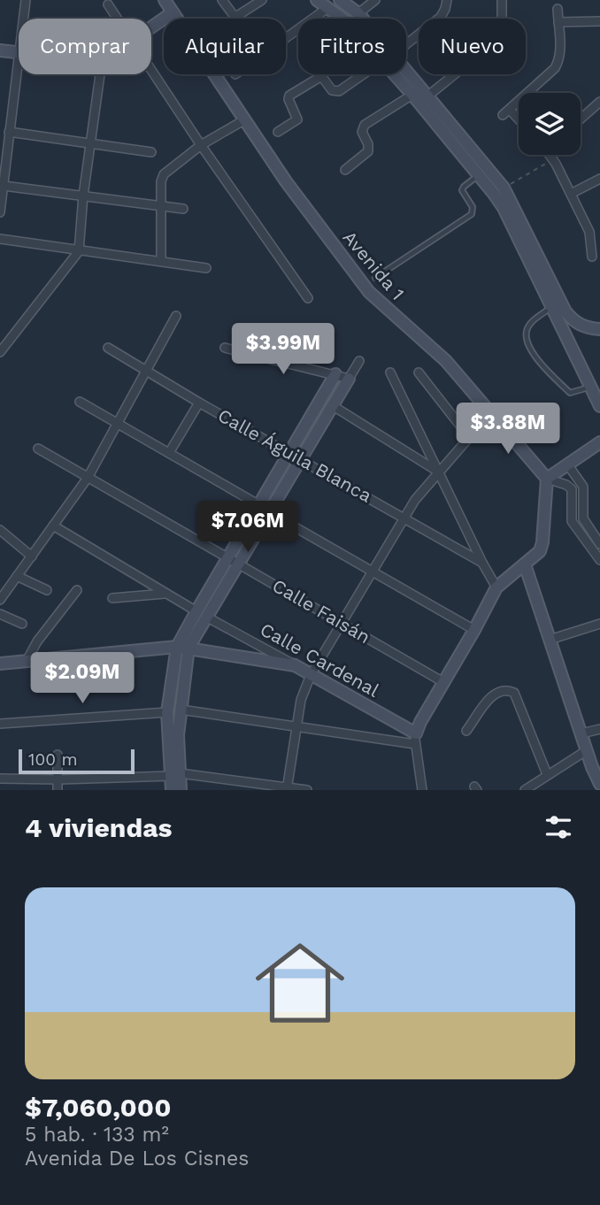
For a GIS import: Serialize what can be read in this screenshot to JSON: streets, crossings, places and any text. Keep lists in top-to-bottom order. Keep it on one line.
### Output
{"streets":{"street":["Avenida 1","Calle Águila Blanca","Calle Faisán","Calle Cardenal"]},"scale_bar":"100 m","page":{"chip":["Comprar","Alquilar","Filtros","Nuevo"],"price":["$3.99M","$3.88M","$7.06M","$2.09M"],"scale":"100 m","heading":"4 viviendas","list":[{"name":"$7,060,000","note":"5 hab. · 133 m² · Avenida De Los Cisnes"}]}}
